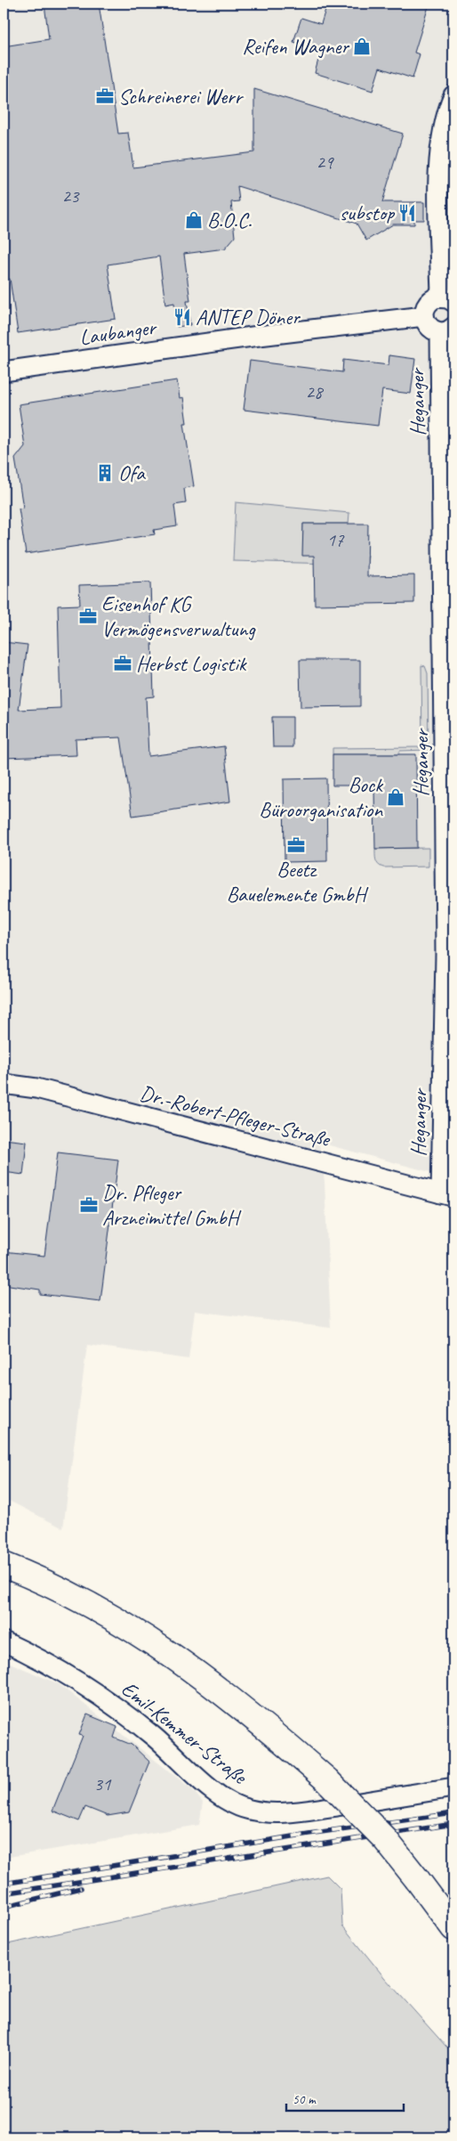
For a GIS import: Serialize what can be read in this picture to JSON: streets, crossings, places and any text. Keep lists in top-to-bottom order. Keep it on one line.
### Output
{"streets":{"street":["Laubanger","Heganger","Dr.-Robert-Pfleger-Straße","Emil-Kemmer-Straße"]},"crossings":[["Heganger","Dr.-Robert-Pfleger-Straße"]],"places":{"shop":["Reifen Wagner","B.O.C.","Bock Büroorganisation"],"office":["Schreinerei Werr","Eisenhof KG Vermögensverwaltung","Herbst Logistik","Beetz Bauelemente GmbH","Dr. Pfleger Arzneimittel GmbH"],"restaurant":["substop","ANTEP Döner"],"building":["Ofa"]},"house_numbers":["29","23","28","17","31"],"scale_bar":"50 m"}
